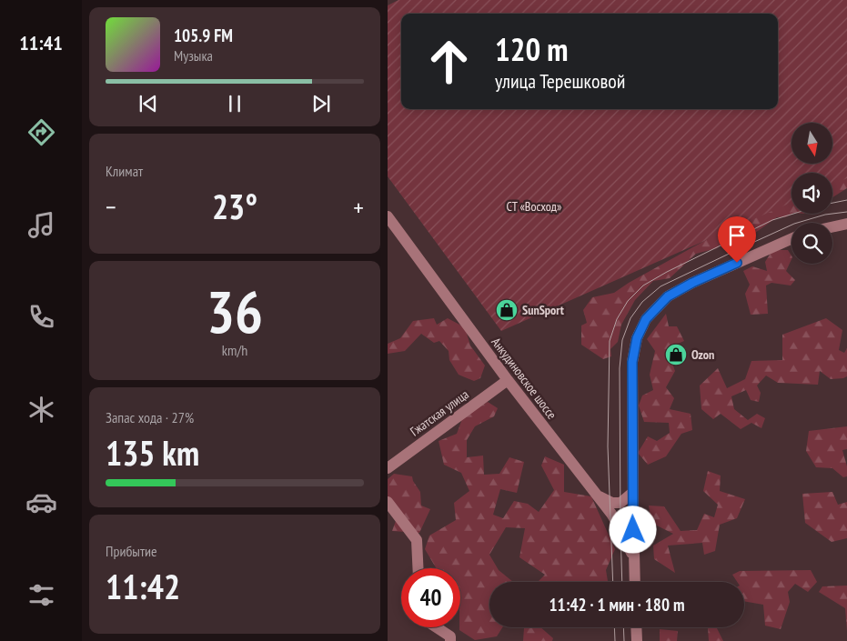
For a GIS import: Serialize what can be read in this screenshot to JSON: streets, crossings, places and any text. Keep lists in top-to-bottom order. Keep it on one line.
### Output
{"streets":{"street":["Анкудиновское шоссе","Гжатская улица"]},"crossings":[["Анкудиновское шоссе","Гжатская улица"]],"parks":["СТ «Восход»"],"places":{"shop":["SunSport","Ozon"]},"north":"bottom","page":{"tabs":"11:41","turn":["120 m","улица Терешковой"],"song":["105.9 FM","Музыка"],"tile":["Климат",["36","km/h"],["Запас хода · 27%","135 km"],["Прибытие","11:42"]],"heat":["−","23°","+"],"limit":"40","trip":"11:42 · 1 мин · 180 m"}}
